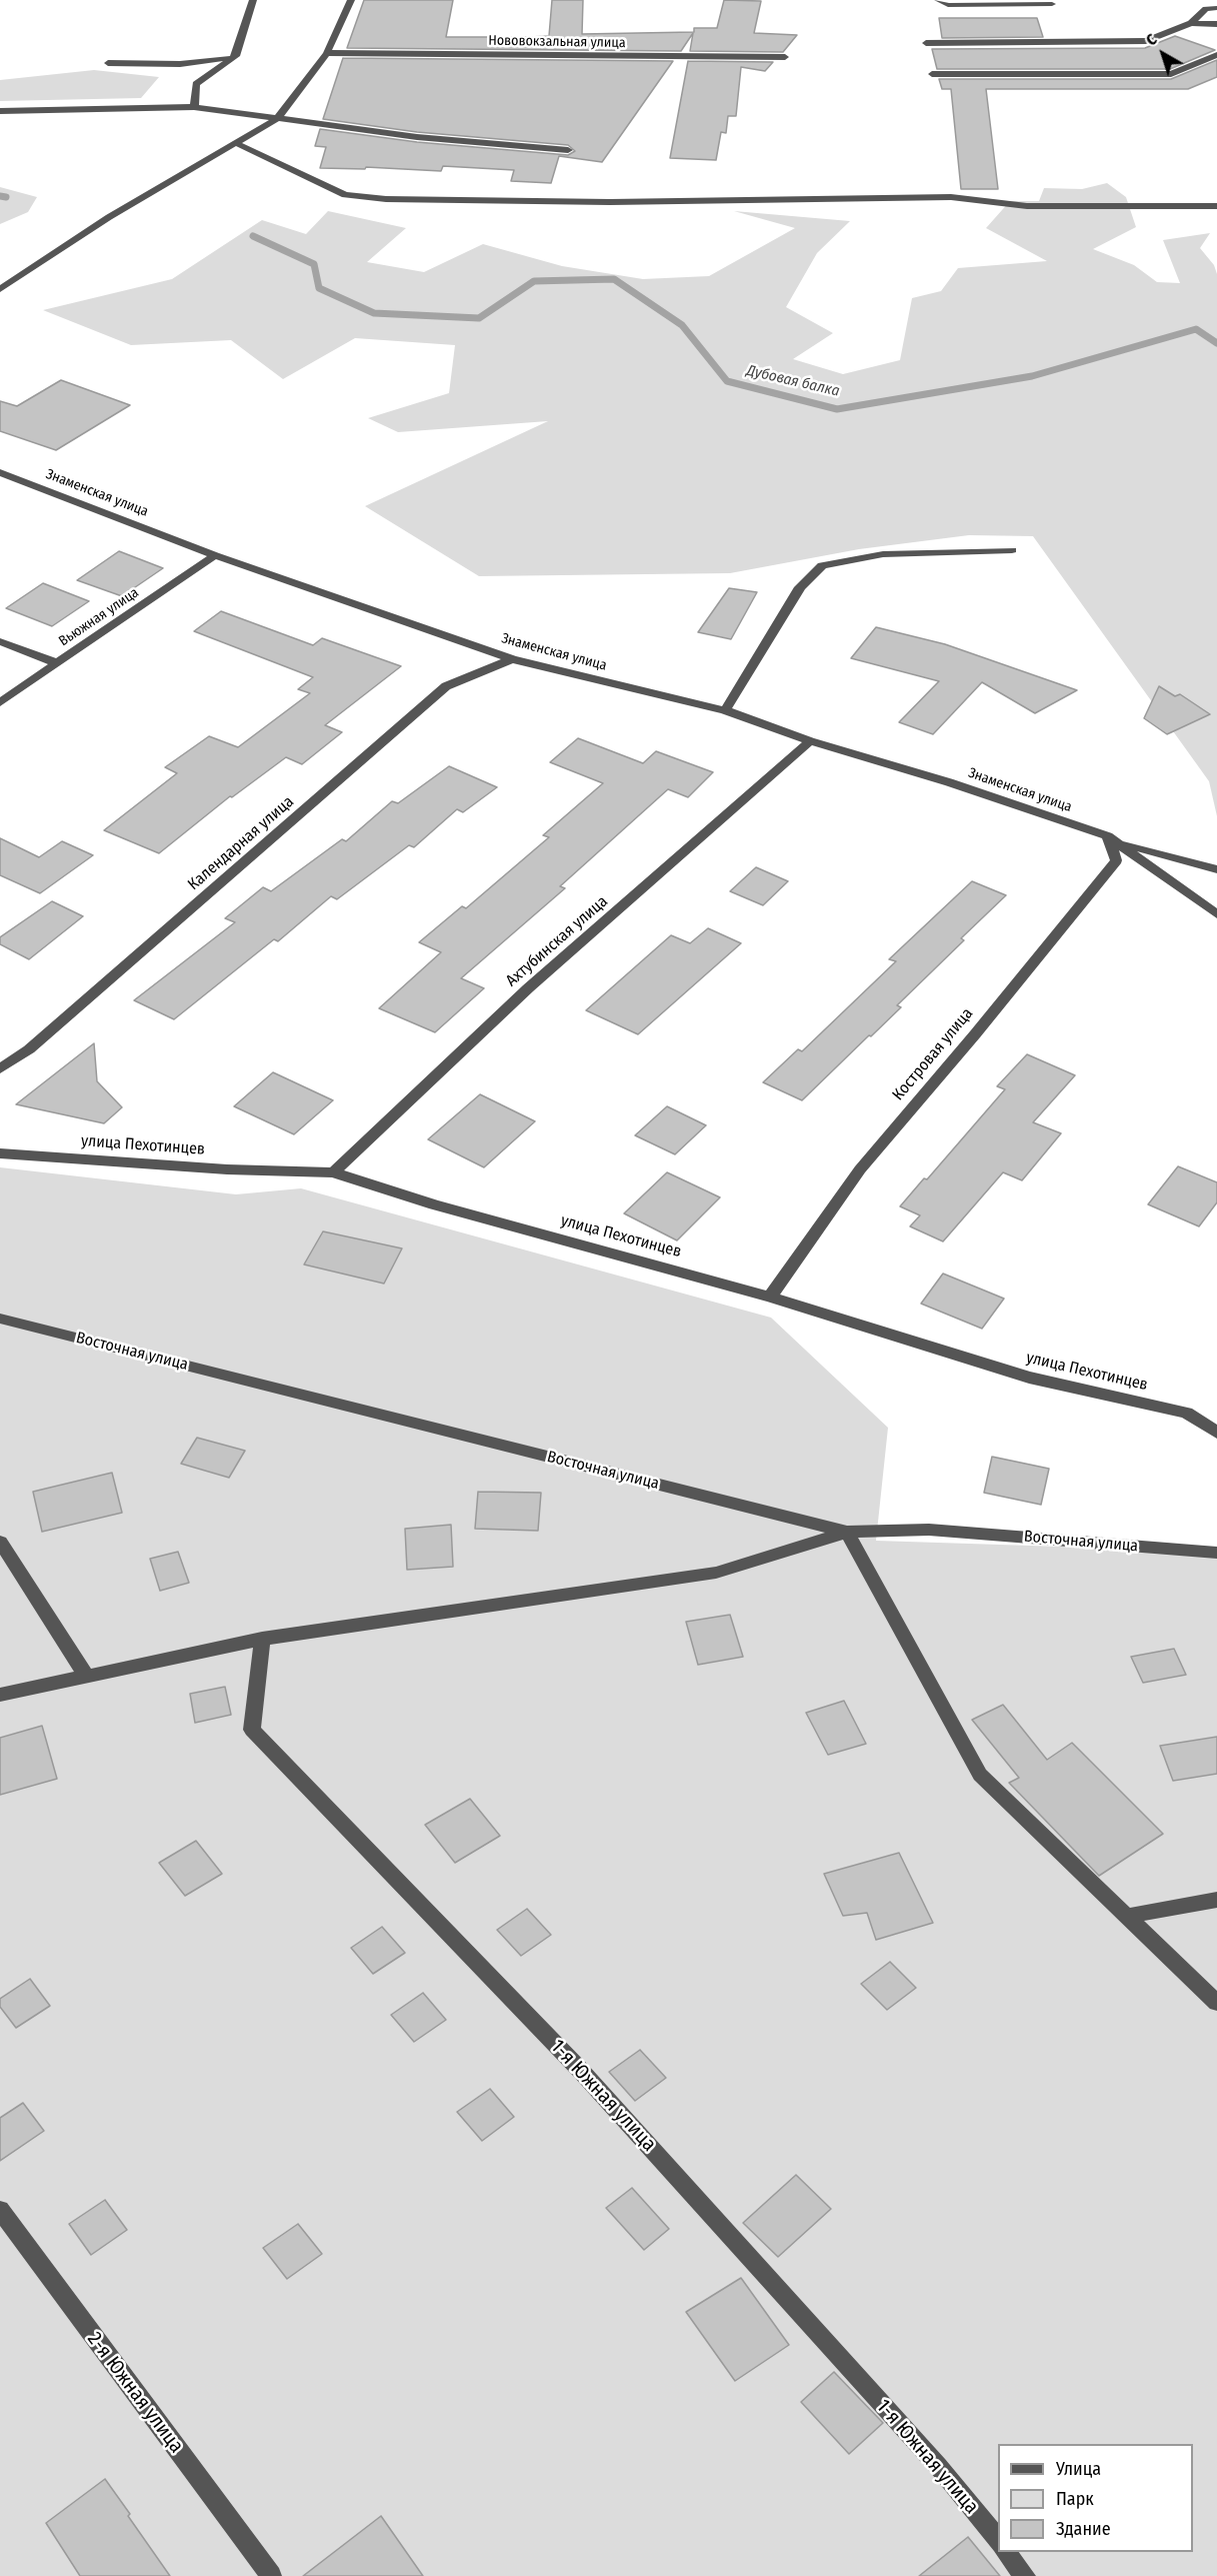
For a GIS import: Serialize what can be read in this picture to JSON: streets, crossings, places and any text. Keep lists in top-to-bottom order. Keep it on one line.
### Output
{"streets":{"street":["Нововокзальная улица","Знаменская улица","Вьюжная улица","Календарная улица","Ахтубинская улица","Костровая улица","улица Пехотинцев","Восточная улица","1-я Южная улица","2-я Южная улица"]},"crossings":[["Знаменская улица","Вьюжная улица"],["Знаменская улица","Календарная улица"],["Знаменская улица","Ахтубинская улица"],["Знаменская улица","Костровая улица"],["Ахтубинская улица","улица Пехотинцев"],["Костровая улица","улица Пехотинцев"]],"water":["Дубовая балка"],"legend":["Улица","Парк","Здание"],"north":"top left"}
